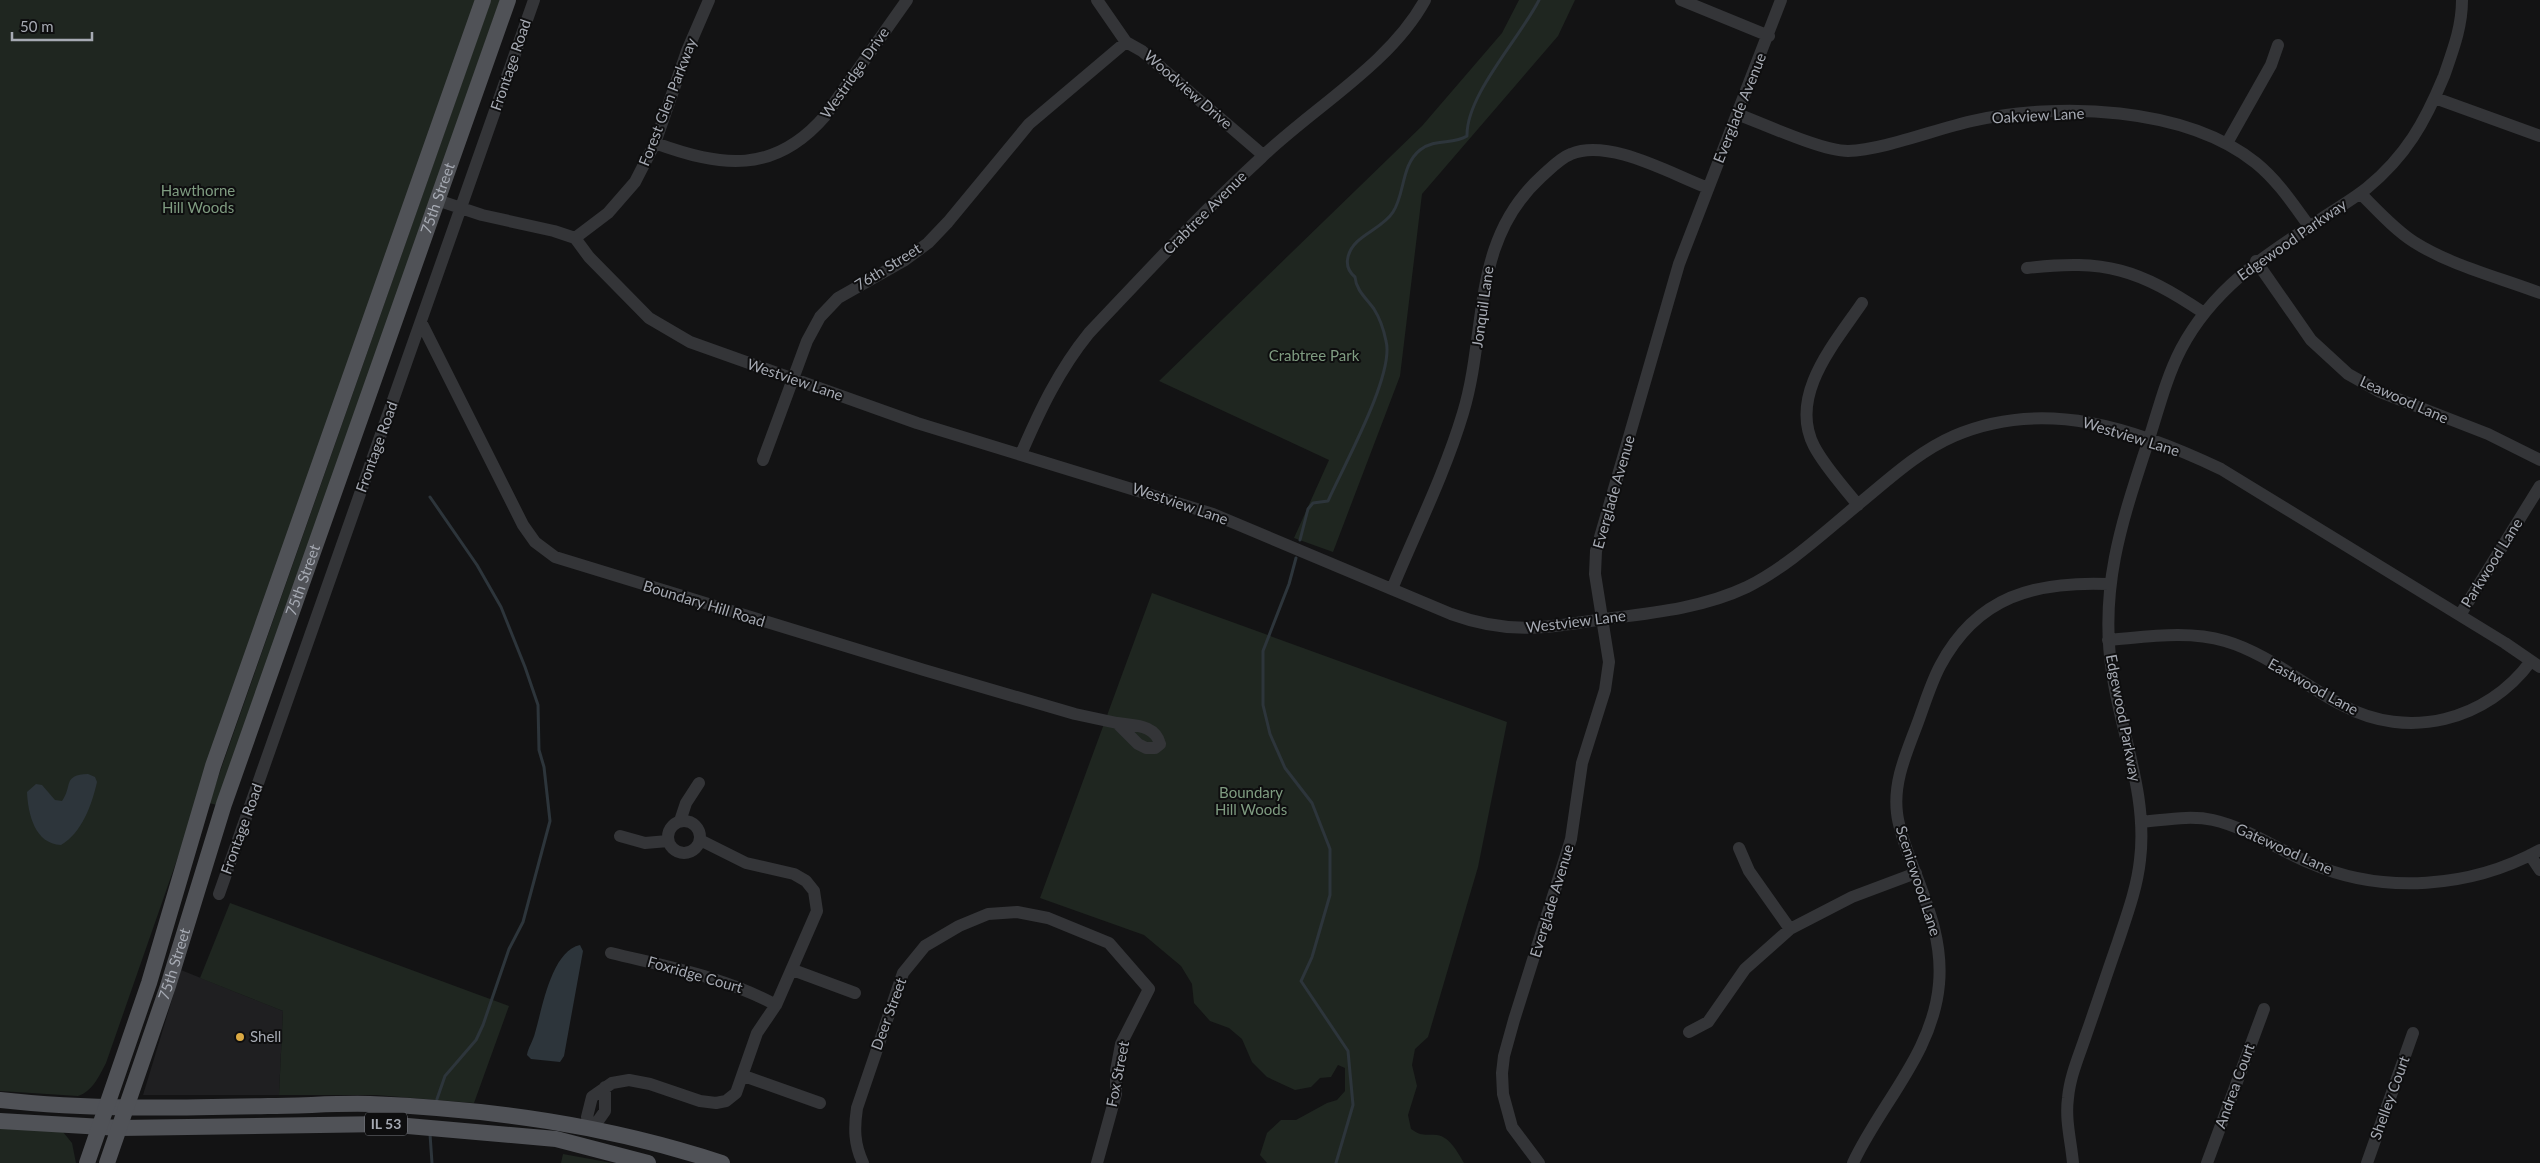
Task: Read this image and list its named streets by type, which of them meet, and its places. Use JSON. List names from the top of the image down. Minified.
{"streets":{"main road":["75th Street","IL 53"],"street":["Frontage Road","Westridge Drive","Woodview Drive","Forest Glen Parkway","Everglade Avenue","Oakview Lane","Crabtree Avenue","Edgewood Parkway","76th Street","Jonquil Lane","Westview Lane","Leawood Lane","Parkwood Lane","Boundary Hill Road","Eastwood Lane","Gatewood Lane","Scenicwood Lane","Foxridge Court","Deer Street","Fox Street","Andrea Court","Shelley Court"]},"crossings":[["Frontage Road","Boundary Hill Road"],["Westridge Drive","Forest Glen Parkway"],["Woodview Drive","Crabtree Avenue"],["Woodview Drive","76th Street"],["Forest Glen Parkway","Westview Lane"],["Everglade Avenue","Oakview Lane"],["Everglade Avenue","Jonquil Lane"],["Everglade Avenue","Westview Lane"],["Oakview Lane","Edgewood Parkway"],["75th Street","IL 53"],["Crabtree Avenue","Westview Lane"],["Edgewood Parkway","Westview Lane"],["Edgewood Parkway","Leawood Lane"],["Edgewood Parkway","Eastwood Lane"],["Edgewood Parkway","Gatewood Lane"],["Edgewood Parkway","Scenicwood Lane"],["76th Street","Westview Lane"],["Jonquil Lane","Westview Lane"],["Westview Lane","Parkwood Lane"],["Westview Lane","Eastwood Lane"],["Deer Street","Fox Street"]],"parks":["Hawthorne Hill Woods","Crabtree Park","Boundary Hill Woods"],"places":["Shell"],"scale_bar":"50 m"}
